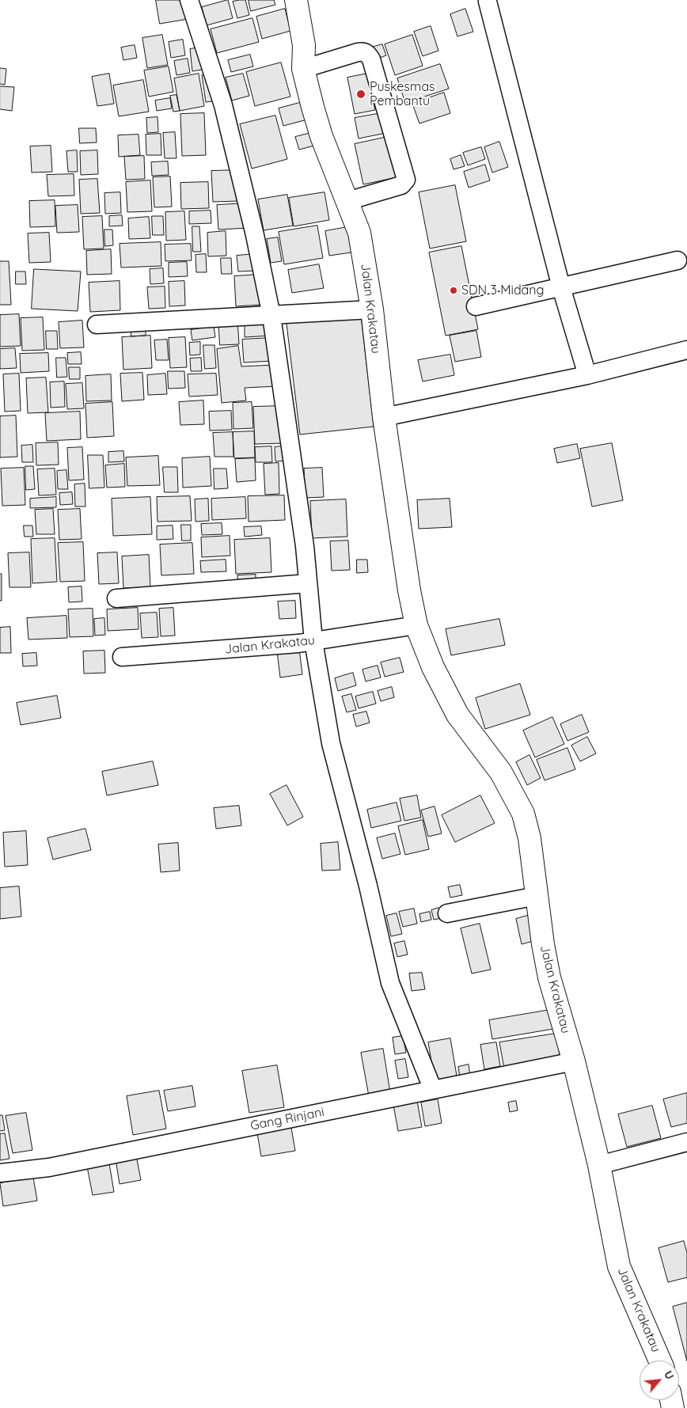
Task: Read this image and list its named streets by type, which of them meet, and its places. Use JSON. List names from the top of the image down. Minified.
{"streets":{"street":["Jalan Krakatau","Gang Rinjani"]},"crossings":[["Jalan Krakatau","Gang Rinjani"]],"places":["Puskesmas Pembantu","SDN 3 Midang"],"north":"top right"}
